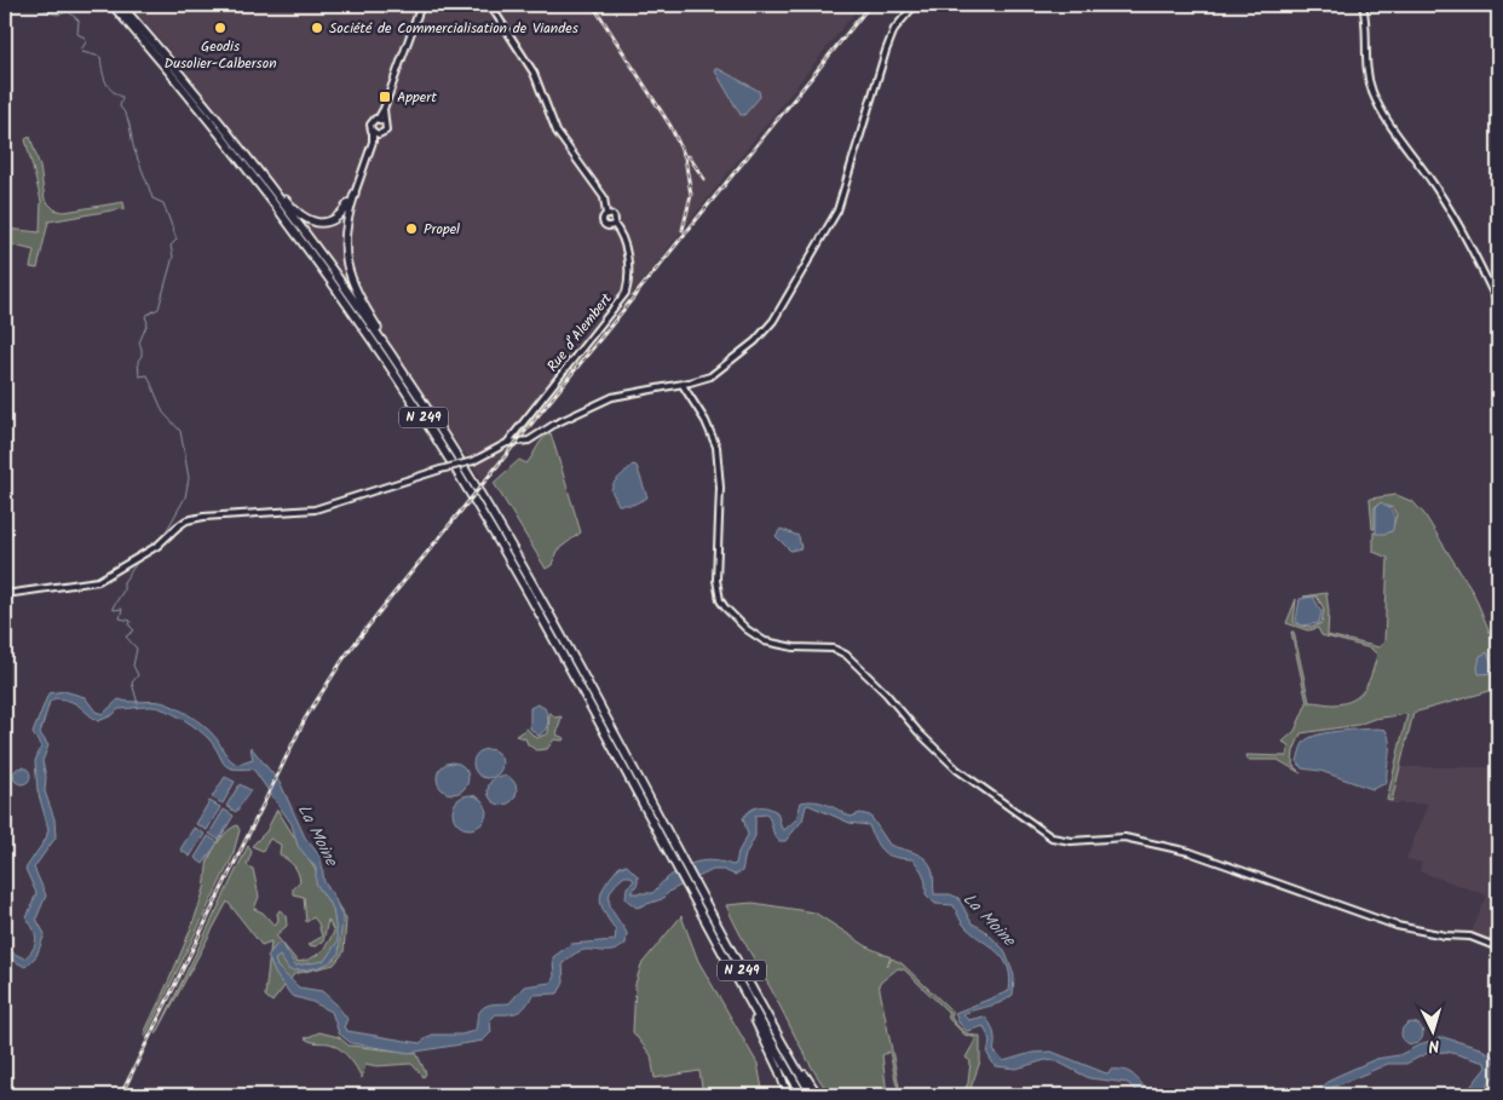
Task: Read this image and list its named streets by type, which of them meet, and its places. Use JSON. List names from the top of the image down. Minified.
{"streets":{"highway":["N 249"],"street":["Rue d’Alembert"]},"water":["La Moine"],"places":{"other":["Geodis Dusolier-Calberson","Société de Commercialisation de Viandes","Propel"],"transit":["Appert"]},"north":"bottom"}
